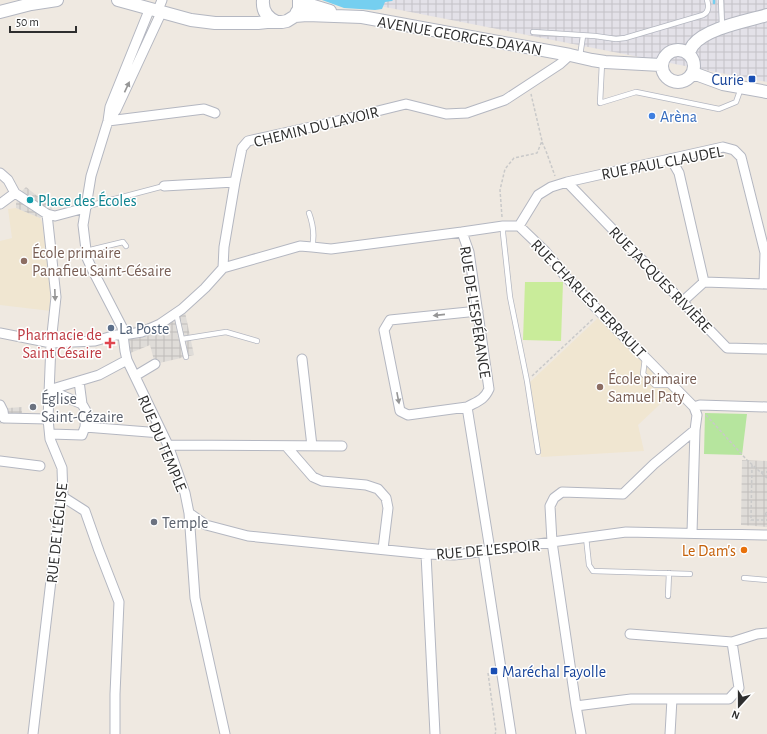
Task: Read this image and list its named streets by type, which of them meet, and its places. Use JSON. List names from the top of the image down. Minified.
{"streets":{"street":["AVENUE GEORGES DAYAN","CHEMIN DU LAVOIR","RUE PAUL CLAUDEL","RUE JACQUES RIVIÈRE","RUE CHARLES PERRAULT","RUE DE L'ESPÉRANCE","RUE DU TEMPLE","RUE DE L'ÉGLISE","RUE DE L'ESPOIR"]},"crossings":[["AVENUE GEORGES DAYAN","CHEMIN DU LAVOIR"],["CHEMIN DU LAVOIR","RUE DE L'ESPÉRANCE"],["RUE PAUL CLAUDEL","RUE JACQUES RIVIÈRE"],["RUE PAUL CLAUDEL","RUE CHARLES PERRAULT"],["RUE CHARLES PERRAULT","RUE DE L'ESPÉRANCE"],["RUE DU TEMPLE","RUE DE L'ESPOIR"]],"places":{"transit":["Curie","Maréchal Fayolle"],"other":["Arèna","Place des Écoles","École primaire Panafieu Saint-Césaire","La Poste","École primaire Samuel Paty","Église Saint-Cézaire","Temple","Le Dam's"],"health":["Pharmacie de Saint Césaire"]},"scale_bar":"50 m","north":"bottom"}
